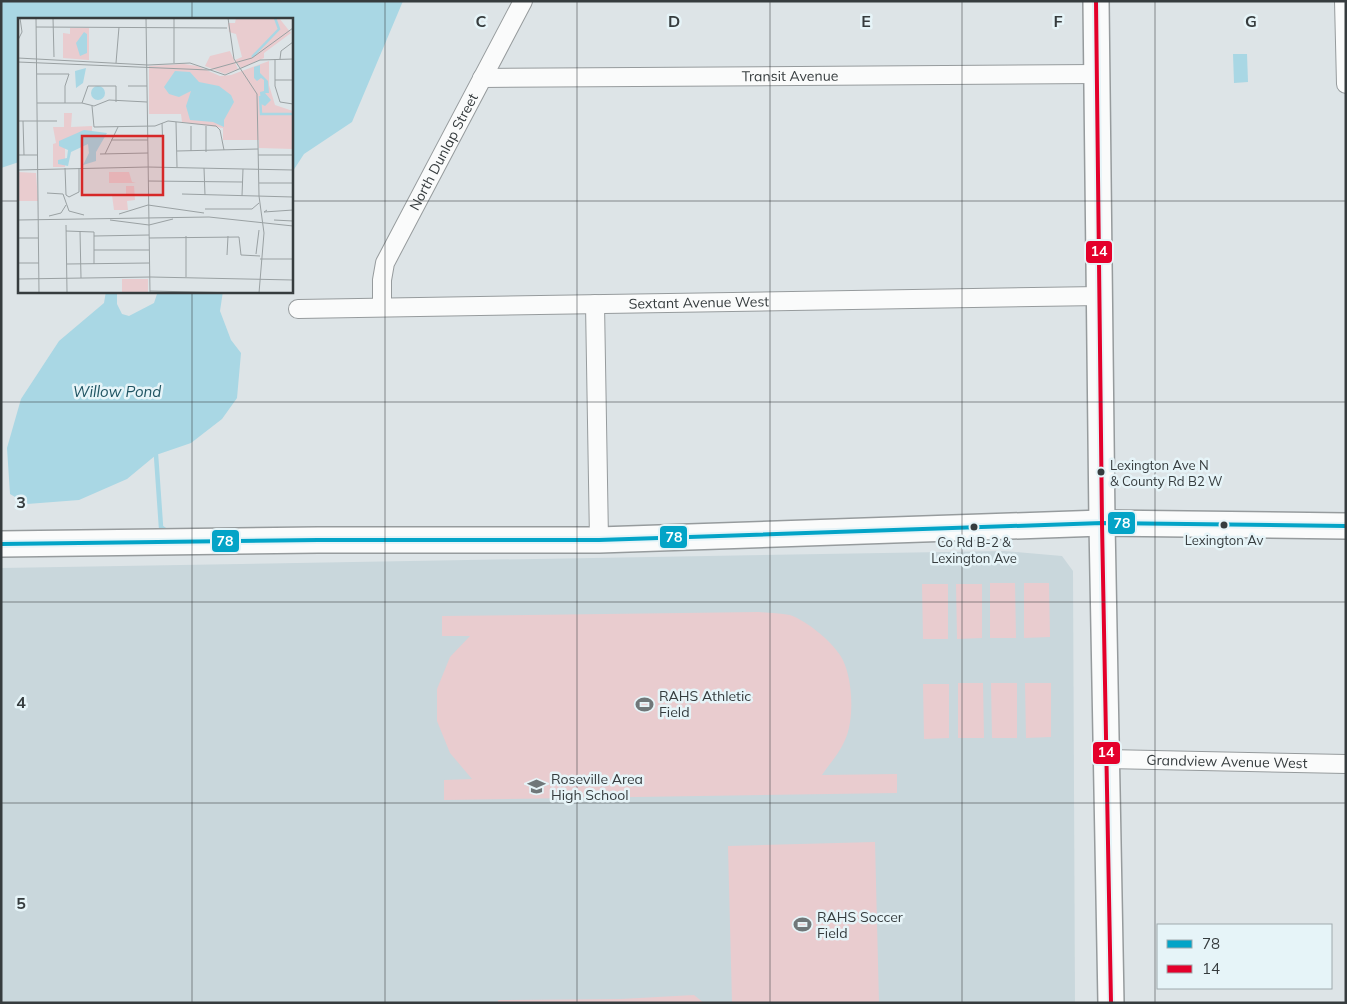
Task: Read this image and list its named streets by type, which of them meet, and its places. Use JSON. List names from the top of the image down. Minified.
{"streets":{"street":["Transit Avenue","North Dunlap Street","Sextant Avenue West","Grandview Avenue West"]},"crossings":[["Transit Avenue","North Dunlap Street"],["North Dunlap Street","Sextant Avenue West"]],"water":["Willow Pond"],"places":{"other":["Lexington Ave N & County Rd B2 W","Lexington Av","Co Rd B-2 & Lexington Ave"],"sports":["RAHS Athletic Field","RAHS Soccer Field"],"school or university":["Roseville Area High School"]},"lines":["transit line 14","transit line 78"],"legend":["78","14"],"grid":{"columns":["C","D","E","F","G"],"rows":["3","4","5"]}}
